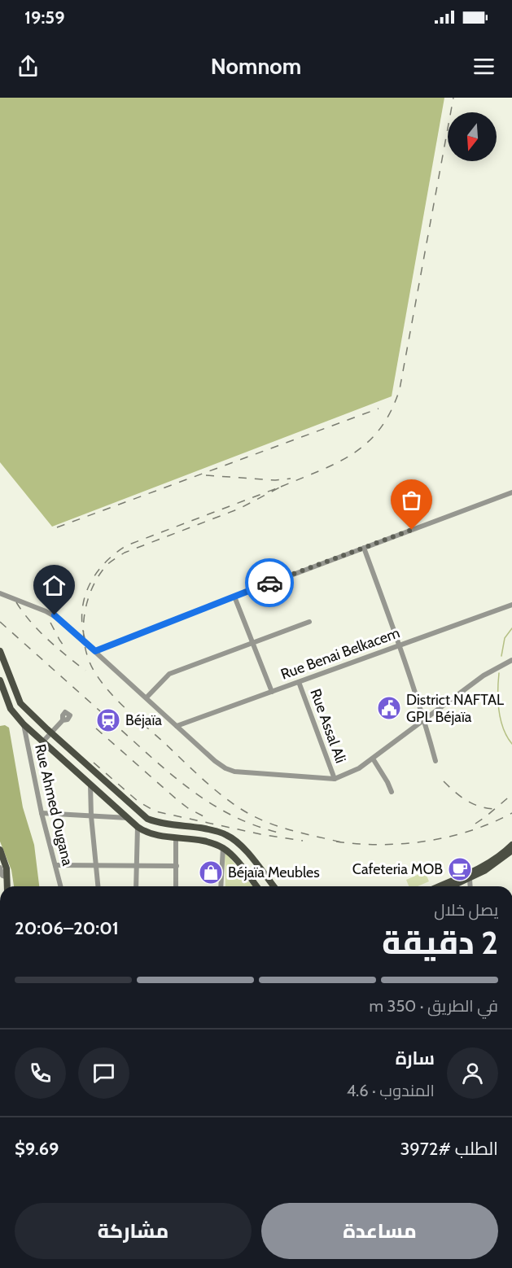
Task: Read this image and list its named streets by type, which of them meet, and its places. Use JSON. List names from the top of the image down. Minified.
{"streets":{"street":["Rue Benai Belkacem","Rue Assal Ali","Rue Ahmed Ougana"]},"crossings":[["Rue Benai Belkacem","Rue Assal Ali"]],"places":{"public building":["District NAFTAL GPL Béjaïa"],"station":["Béjaïa"],"cafe":["Cafeteria MOB"],"shop":["Béjaïa Meubles"]},"north":"bottom","page":{"status":"19:59","header":"Nomnom","heading":["2 دقيقة","يصل خلال","20:01–20:06"],"panel":["سارة","المندوب · 4.6","الطلب #3972","$9.69"],"bar":"في الطريق · 350 m","buttons":["مساعدة","مشاركة"]}}
